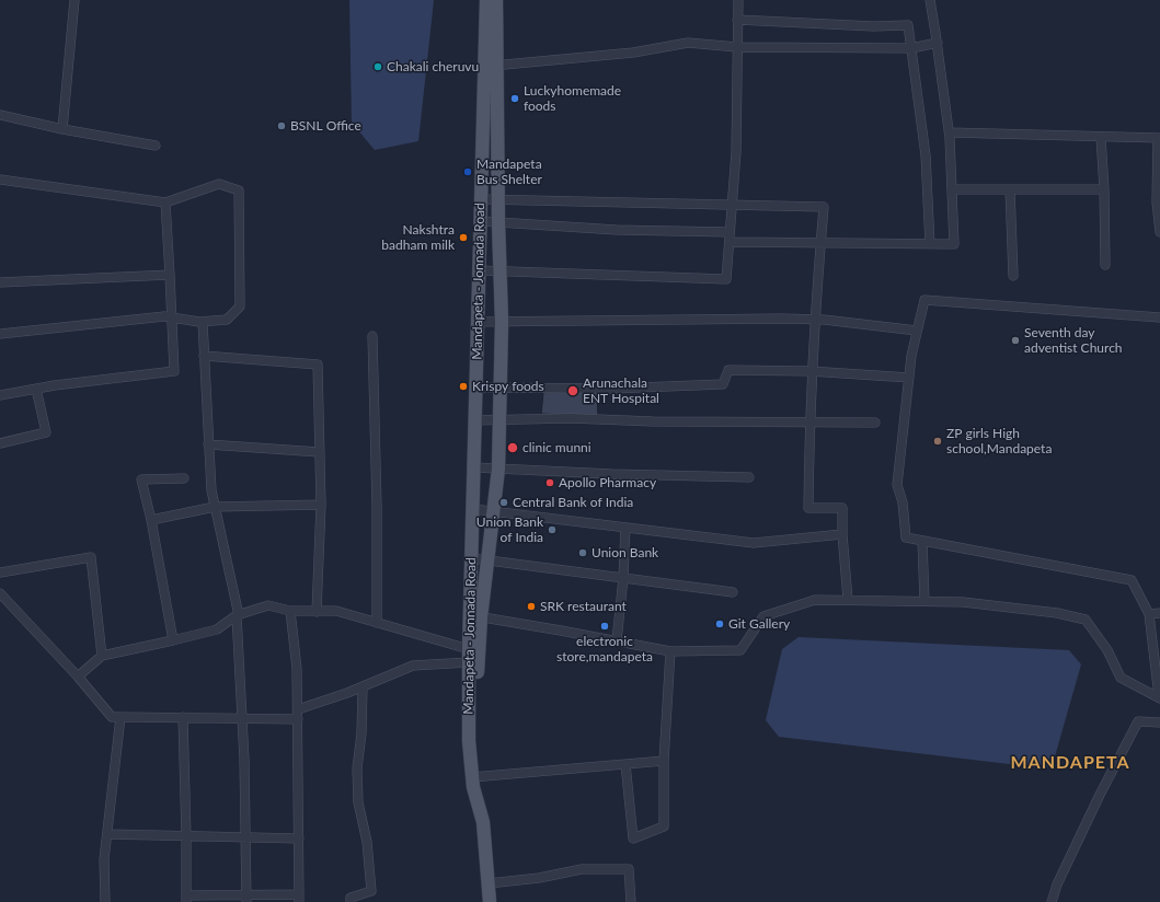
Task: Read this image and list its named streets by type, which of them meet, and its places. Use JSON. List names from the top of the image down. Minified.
{"streets":{"main road":["Mandapeta - Jonnada Road"]},"districts":["MANDAPETA"],"places":["Chakali cheruvu","Luckyhomemade foods","BSNL Office","Mandapeta Bus Shelter","Nakshtra badham milk","Seventh day adventist Church","Krispy foods","Arunachala ENT Hospital","ZP girls High school,Mandapeta","clinic munni","Apollo Pharmacy","Central Bank of India","Union Bank of India","Union Bank","SRK restaurant","Git Gallery","electronic store,mandapeta"]}
